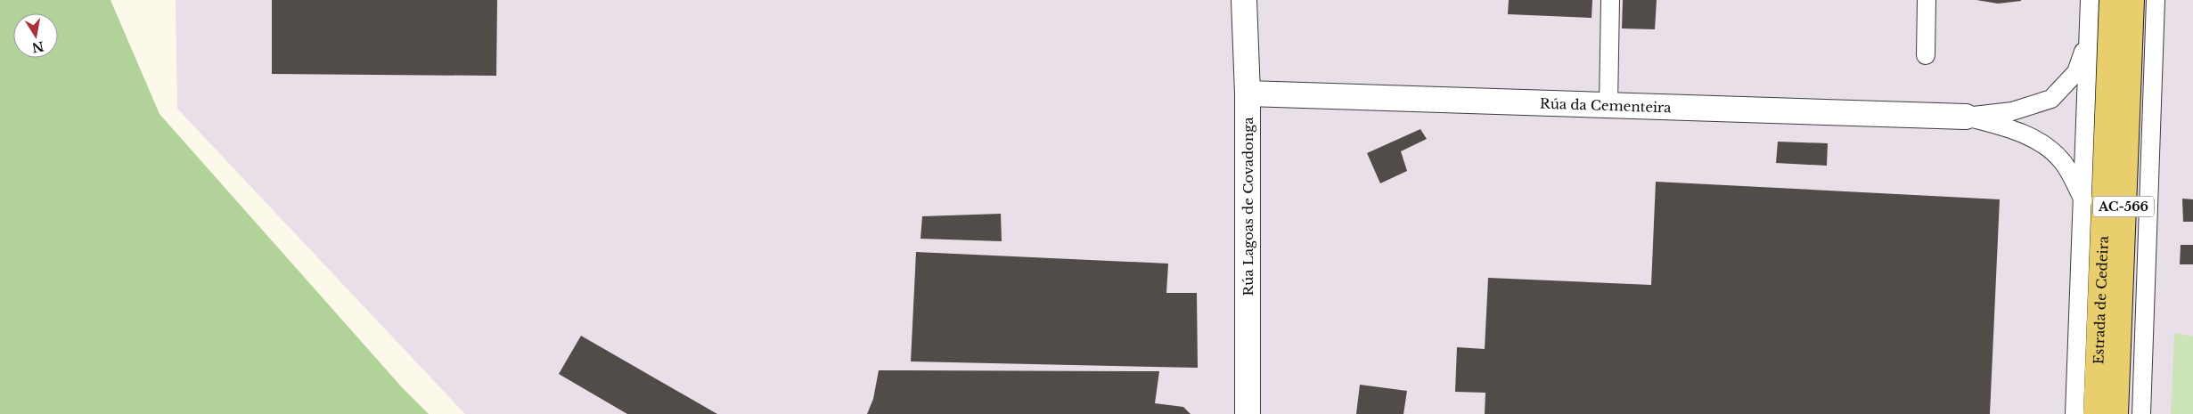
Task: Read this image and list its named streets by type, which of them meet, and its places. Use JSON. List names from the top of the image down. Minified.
{"streets":{"main road":["AC-566","Estrada de Cedeira"],"street":["Rúa da Cementeira","Rúa Lagoas de Covadonga"]},"crossings":[["Rúa da Cementeira","Rúa Lagoas de Covadonga"]],"north":"bottom"}
